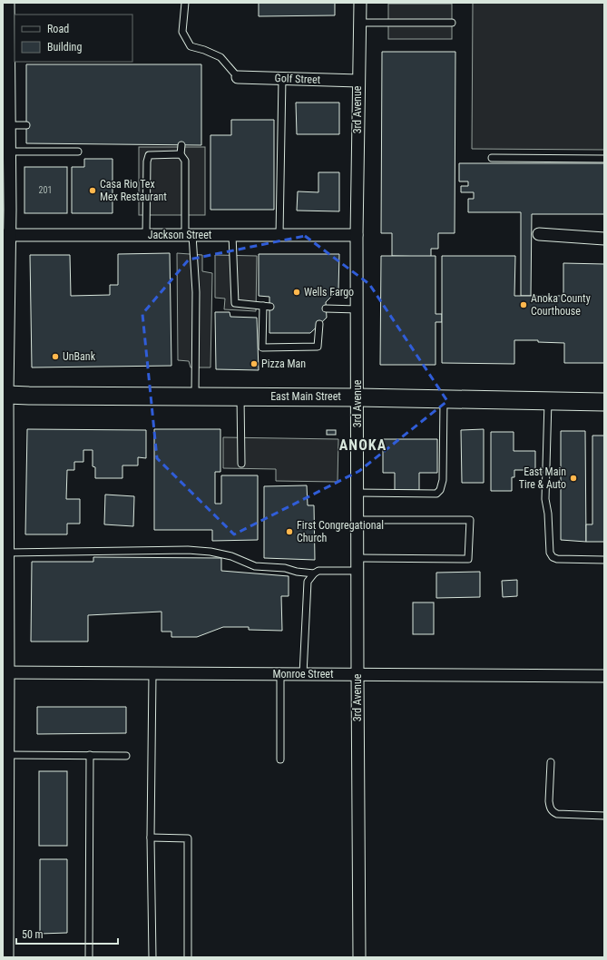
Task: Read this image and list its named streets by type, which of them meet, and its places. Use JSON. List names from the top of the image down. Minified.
{"streets":{"main road":["East Main Street"],"street":["Golf Street","3rd Avenue","Jackson Street","Monroe Street"]},"crossings":[["Golf Street","3rd Avenue"],["3rd Avenue","Jackson Street"],["3rd Avenue","East Main Street"],["3rd Avenue","Monroe Street"]],"districts":["ANOKA"],"places":["Casa Rio Tex Mex Restaurant","Wells Fargo","Anoka County Courthouse","UnBank","Pizza Man","East Main Tire & Auto","First Congregational Church"],"house_numbers":["201"],"legend":["Road","Building"],"scale_bar":"50 m"}
